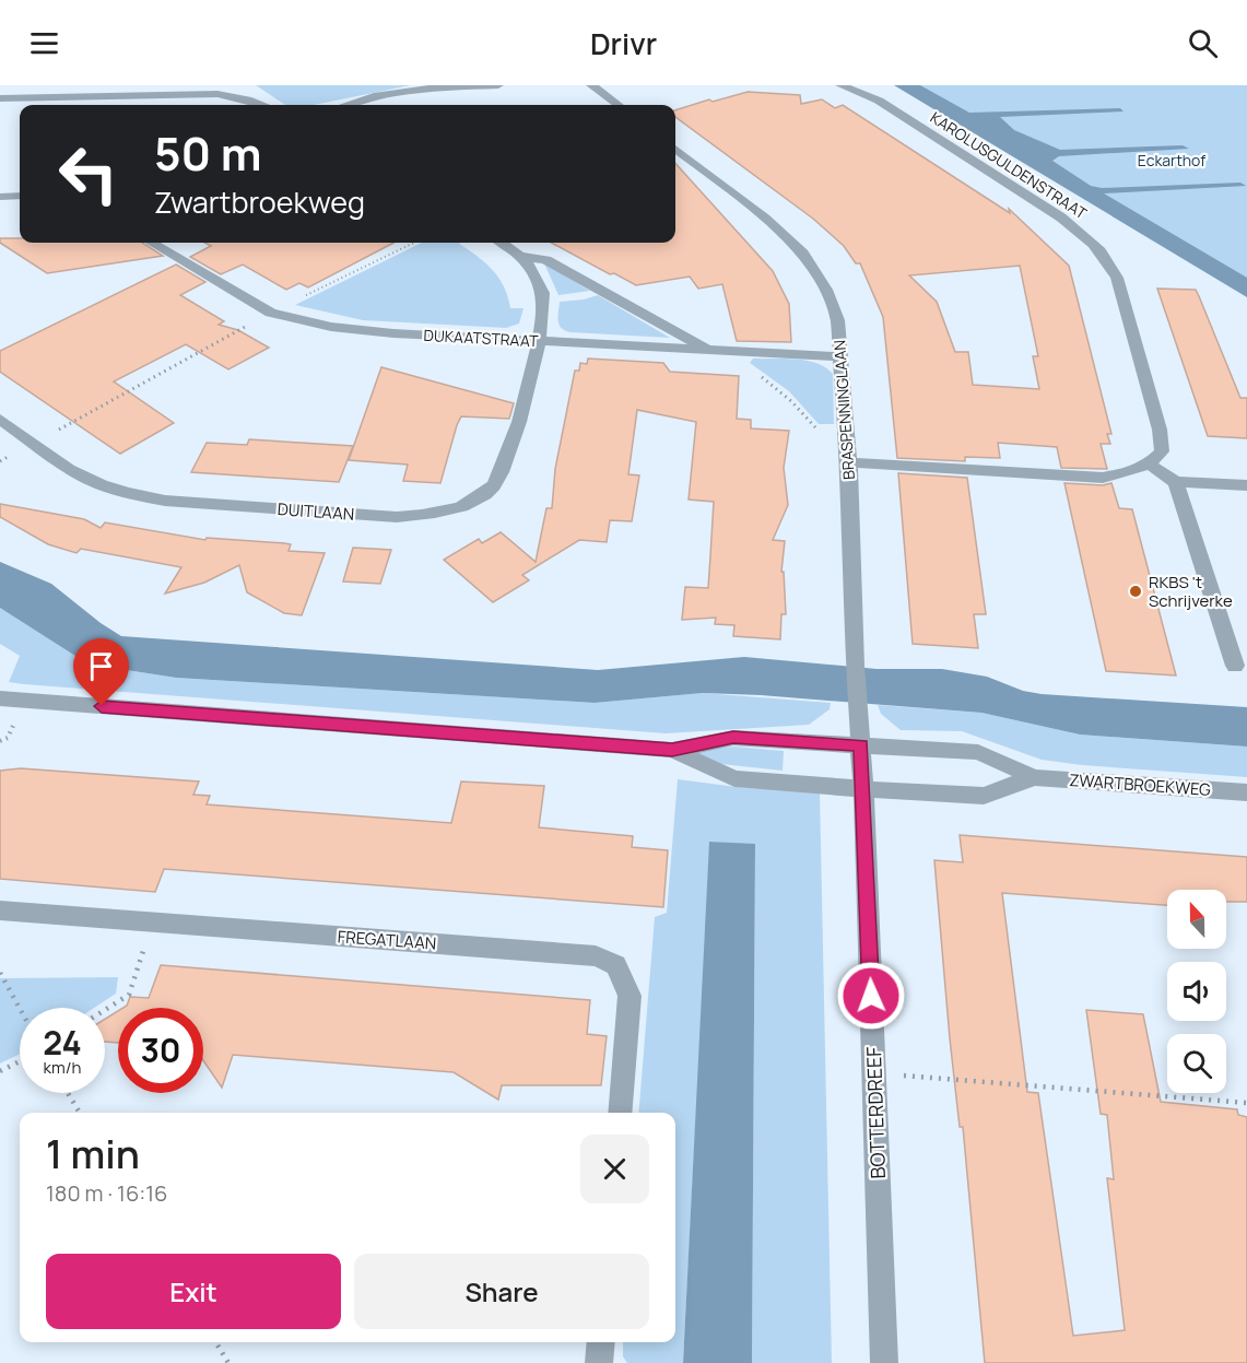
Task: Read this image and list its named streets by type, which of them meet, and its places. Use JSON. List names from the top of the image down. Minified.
{"streets":{"street":["KAROLUSGULDENSTRAAT","DUKAATSTRAAT","BRASPENNINGLAAN","DUITLAAN","ZWARTBROEKWEG","FREGATLAAN","BOTTERDREEF"]},"crossings":[["DUKAATSTRAAT","BRASPENNINGLAAN"],["DUKAATSTRAAT","DUITLAAN"],["BRASPENNINGLAAN","ZWARTBROEKWEG"],["BRASPENNINGLAAN","BOTTERDREEF"],["ZWARTBROEKWEG","BOTTERDREEF"]],"parks":["Eckarthof"],"places":["RKBS 't Schrijverke"],"north":"top","page":{"header":"Drivr","turn":["50 m","Zwartbroekweg"],"speed":"24 km/h","limit":"30","heading":["1 min","180 m · 16:16"],"buttons":["Exit","Share"]}}
